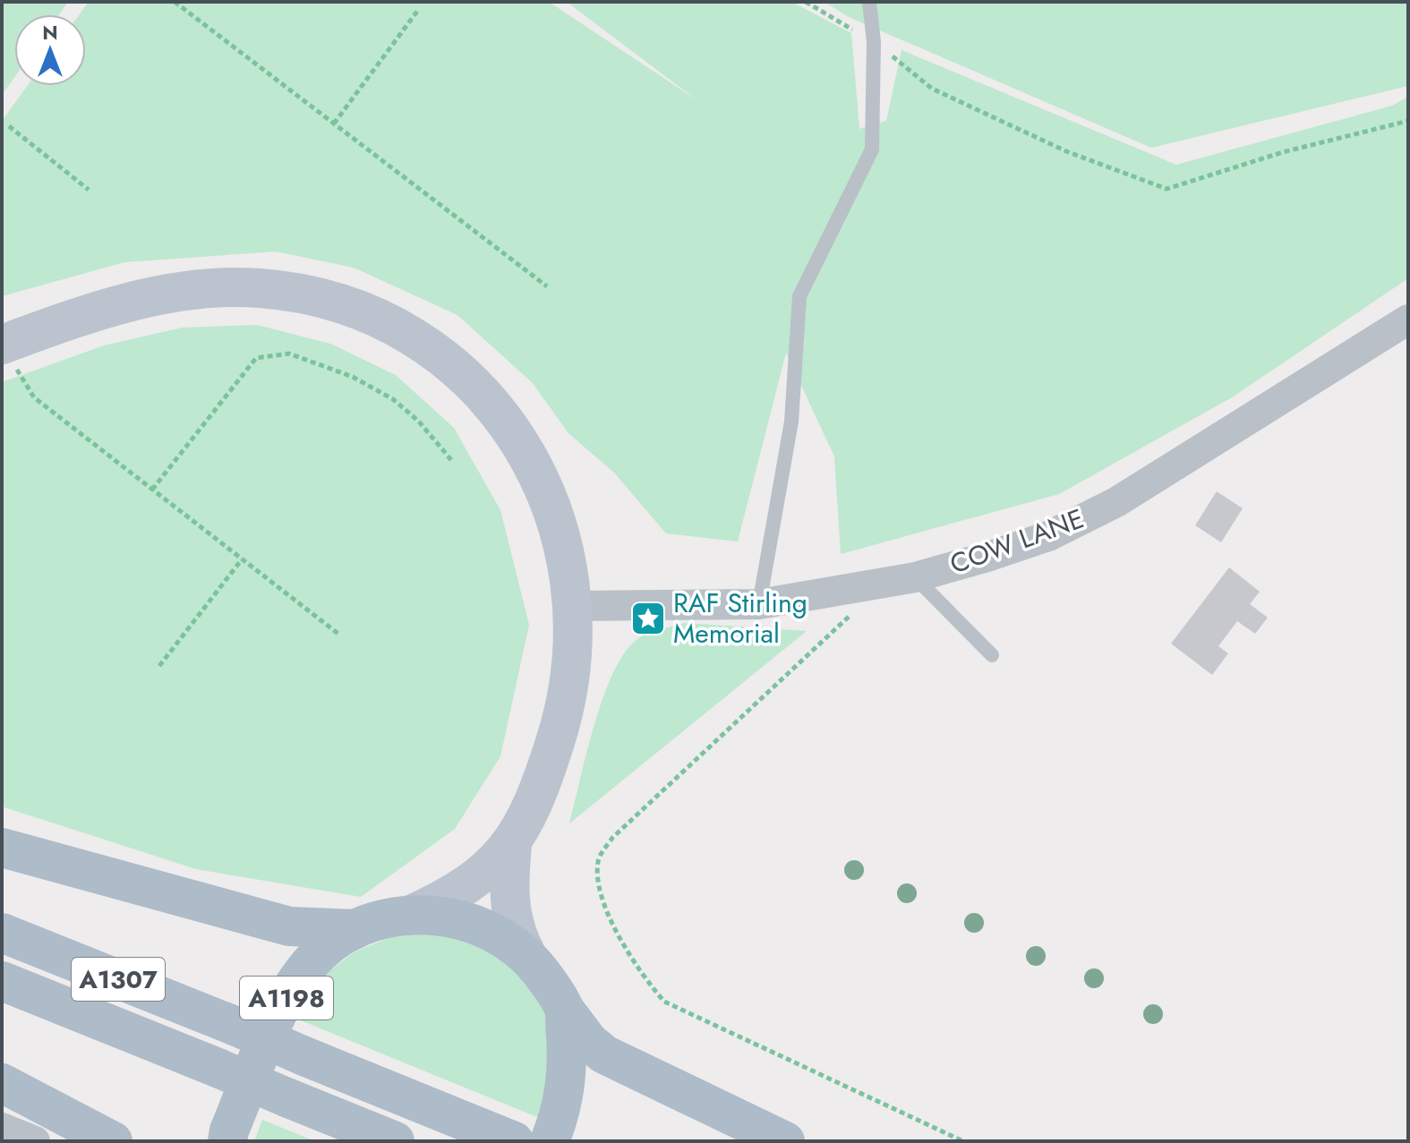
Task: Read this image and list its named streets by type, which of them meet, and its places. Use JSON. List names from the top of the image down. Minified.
{"streets":{"main road":["A1307","A1198"],"street":["COW LANE"]},"places":{"place":["RAF Stirling Memorial"]},"north":"top"}
